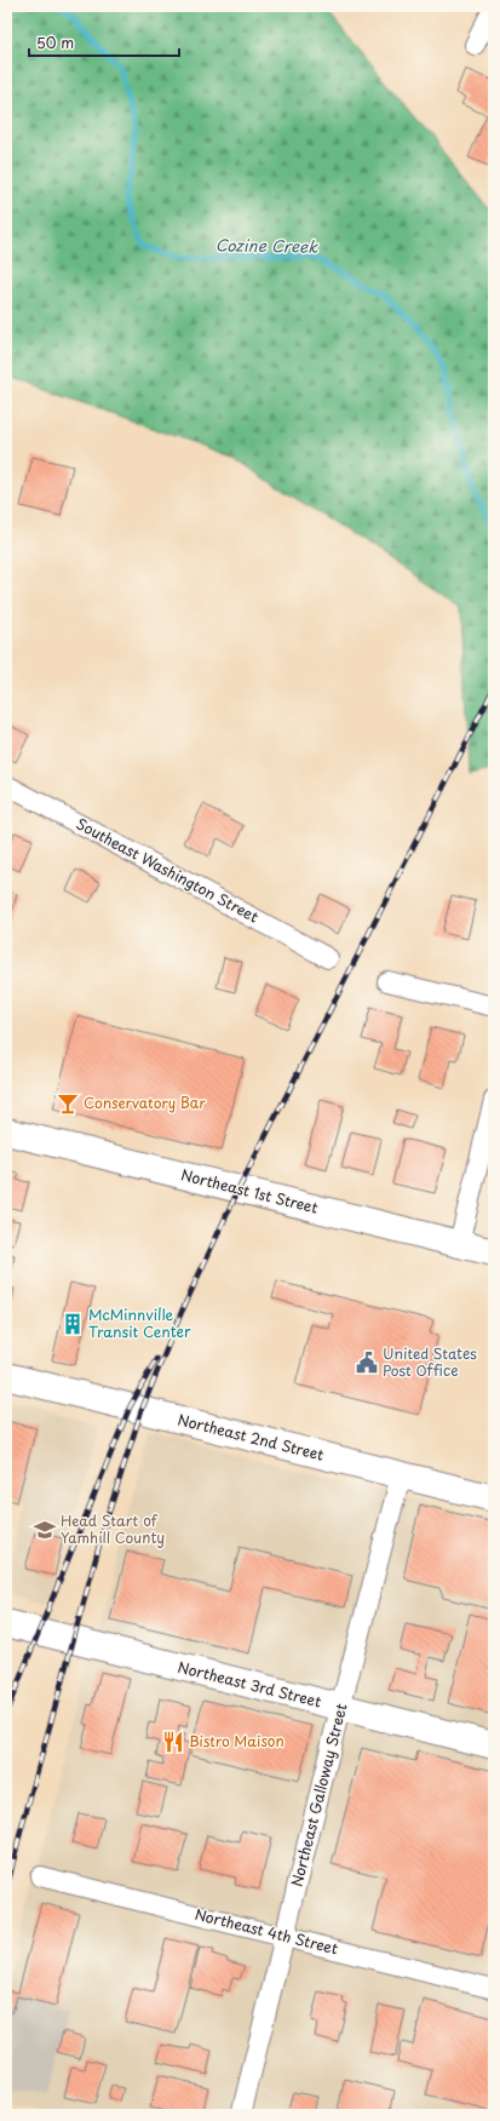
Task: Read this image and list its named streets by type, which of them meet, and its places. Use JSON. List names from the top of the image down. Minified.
{"streets":{"street":["Southeast Washington Street","Northeast 1st Street","Northeast 2nd Street","Northeast 3rd Street","Northeast Galloway Street","Northeast 4th Street"]},"crossings":[["Northeast 2nd Street","Northeast Galloway Street"],["Northeast 3rd Street","Northeast Galloway Street"],["Northeast Galloway Street","Northeast 4th Street"]],"water":["Cozine Creek"],"places":{"bar":["Conservatory Bar"],"building":["McMinnville Transit Center"],"public building":["United States Post Office"],"school or university":["Head Start of Yamhill County"],"restaurant":["Bistro Maison"]},"scale_bar":"50 m"}
